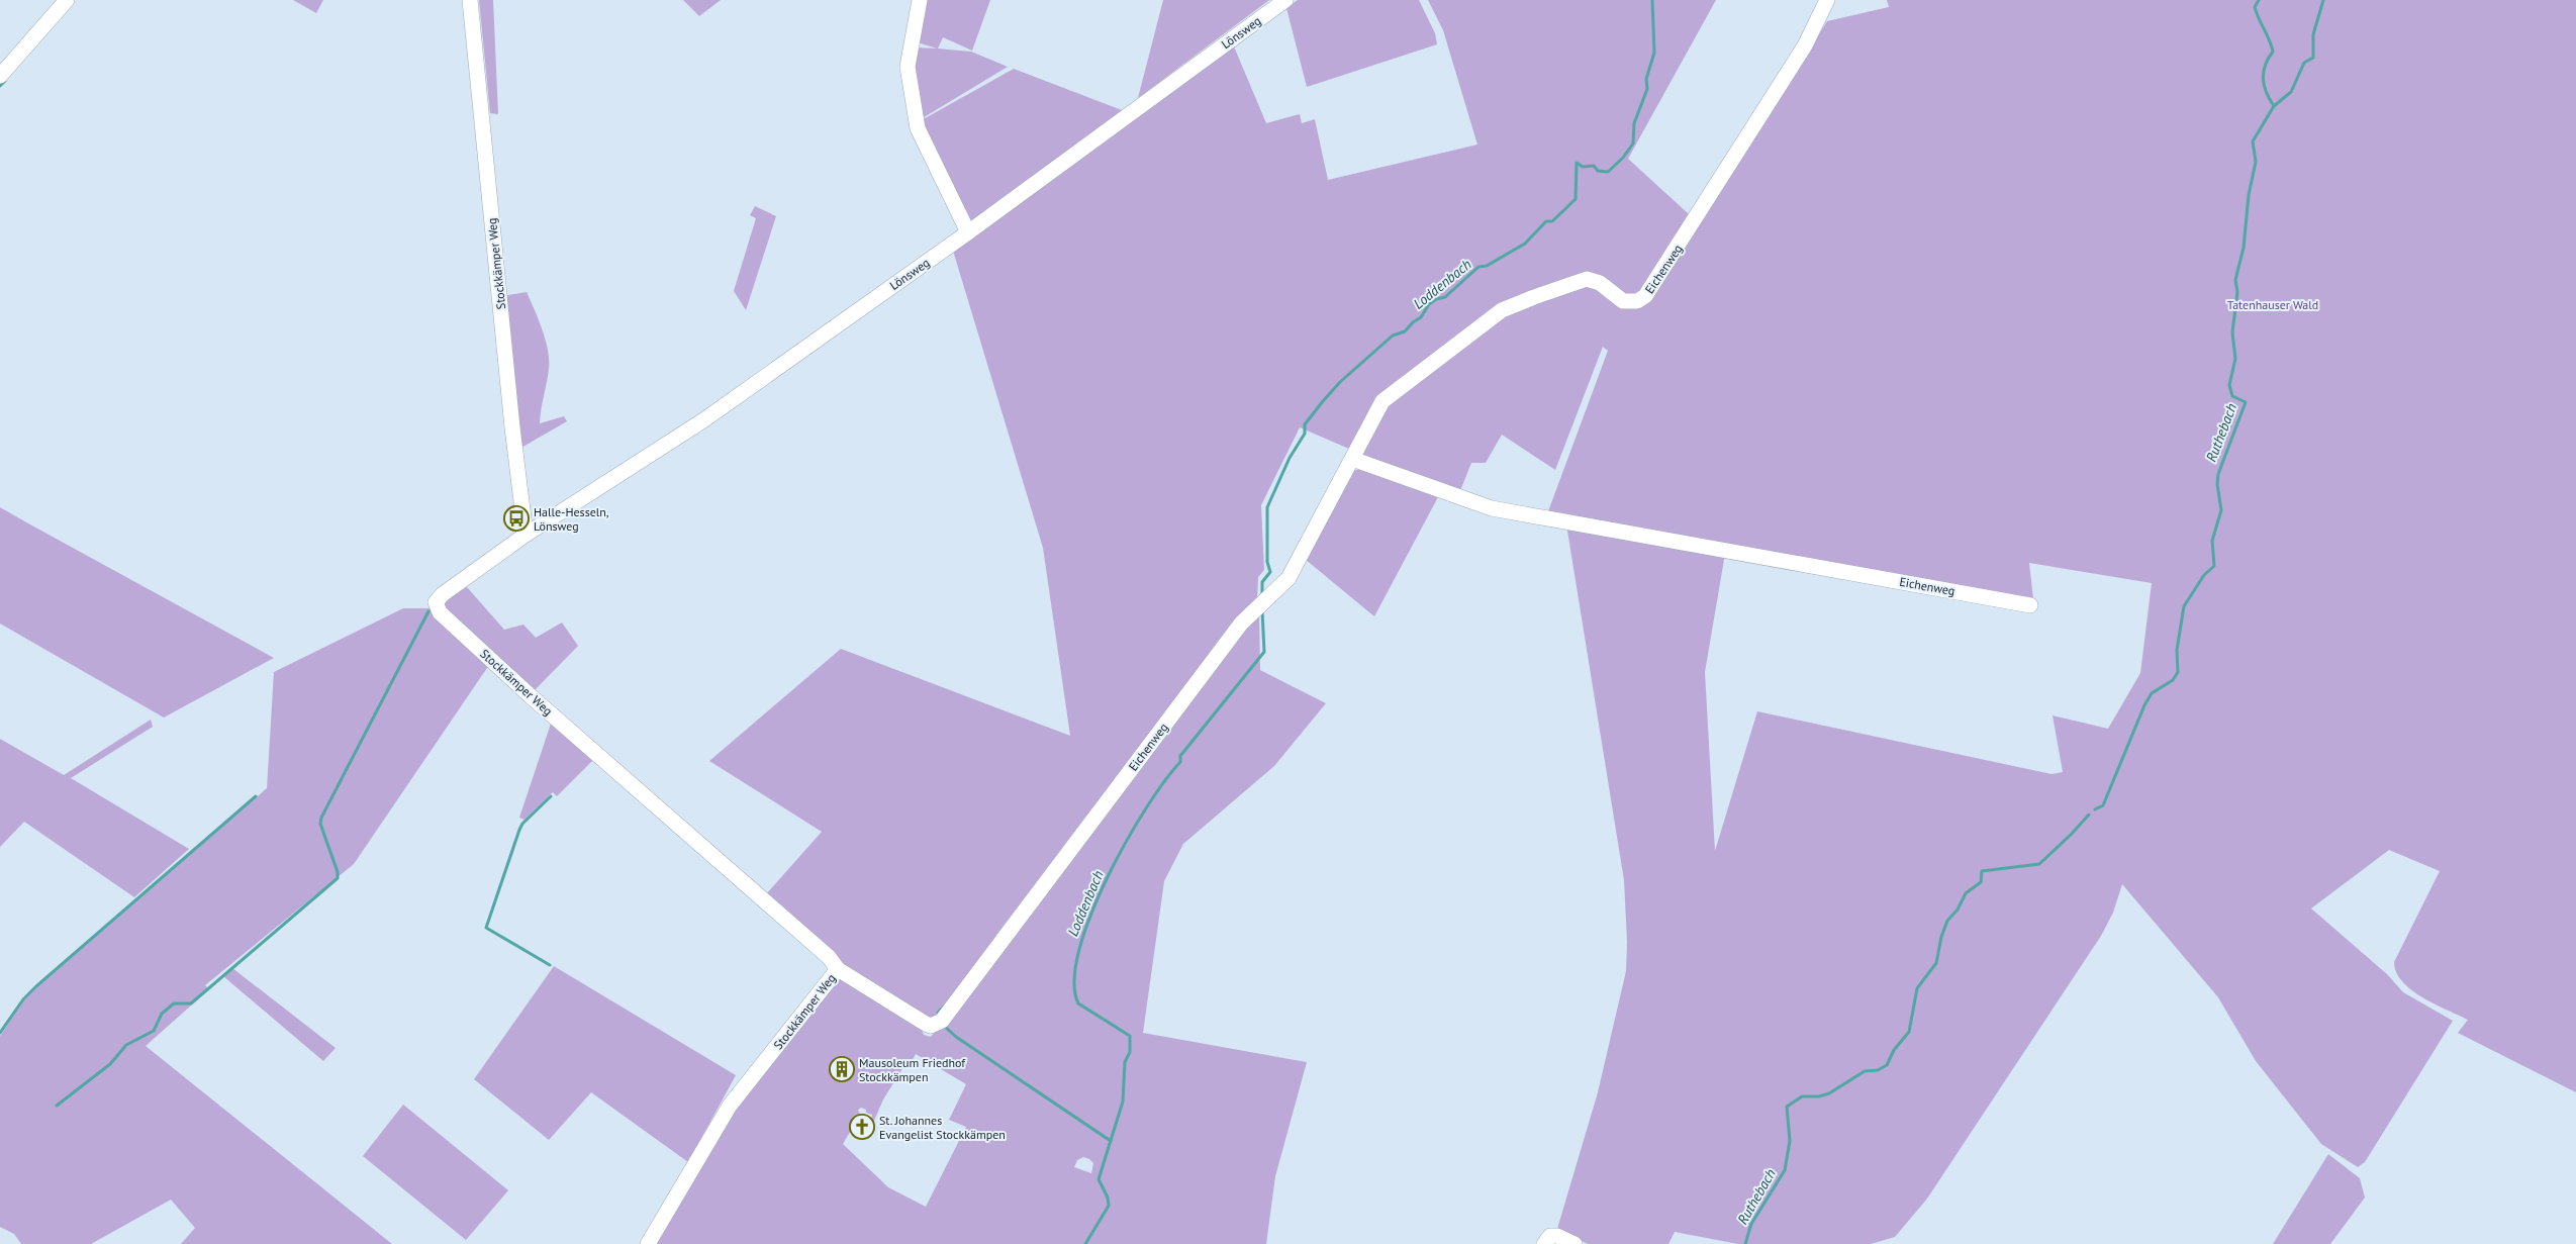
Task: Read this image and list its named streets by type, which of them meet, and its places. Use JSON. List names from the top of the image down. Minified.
{"streets":{"street":["Lönsweg","Stockkämper Weg","Eichenweg"]},"crossings":[["Lönsweg","Stockkämper Weg"],["Stockkämper Weg","Eichenweg"]],"water":["Loddenbach","Ruthebach"],"parks":["Tatenhauser Wald"],"places":{"bus stop":["Halle-Hesseln, Lönsweg"],"building":["Mausoleum Friedhof Stockkämpen"],"church":["St. Johannes Evangelist Stockkämpen"]}}
